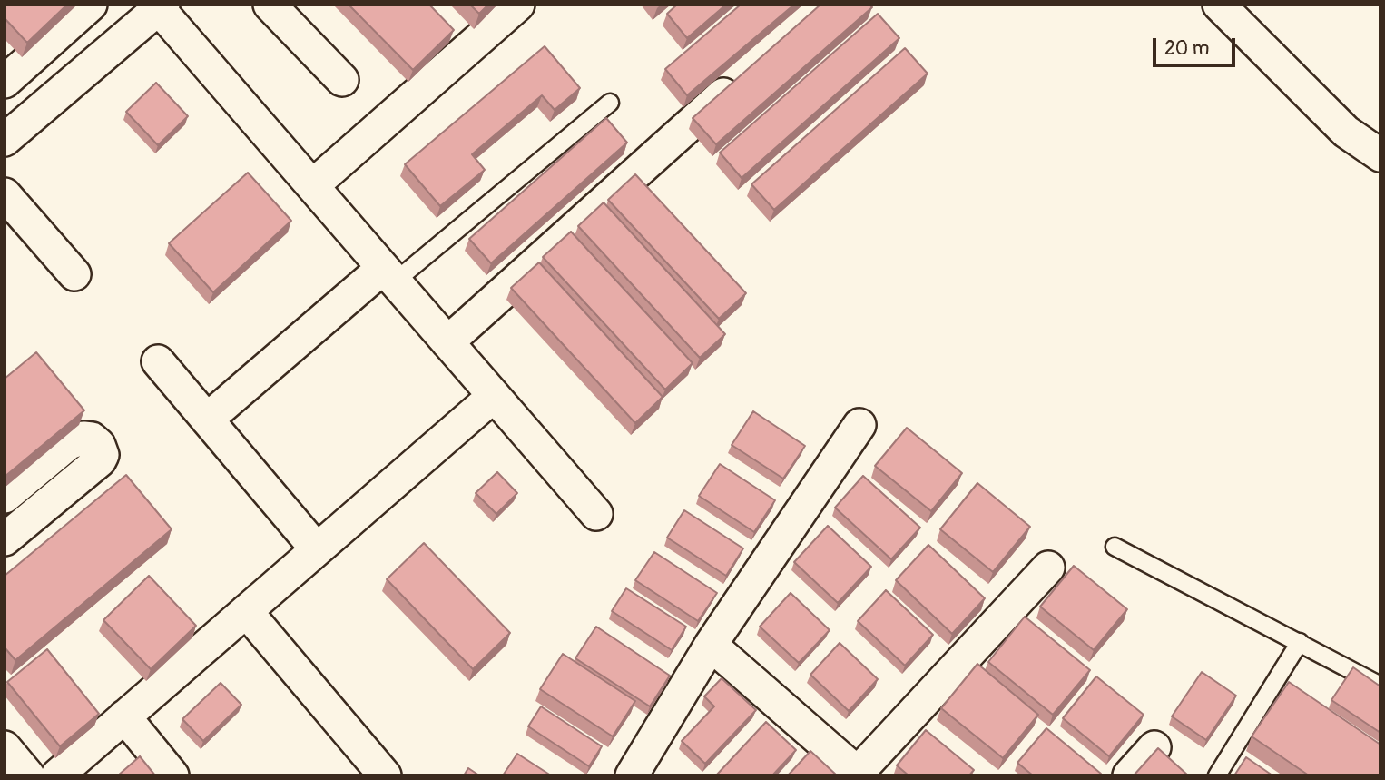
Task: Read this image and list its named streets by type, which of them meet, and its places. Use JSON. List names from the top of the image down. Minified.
{"scale_bar":"20 m"}
